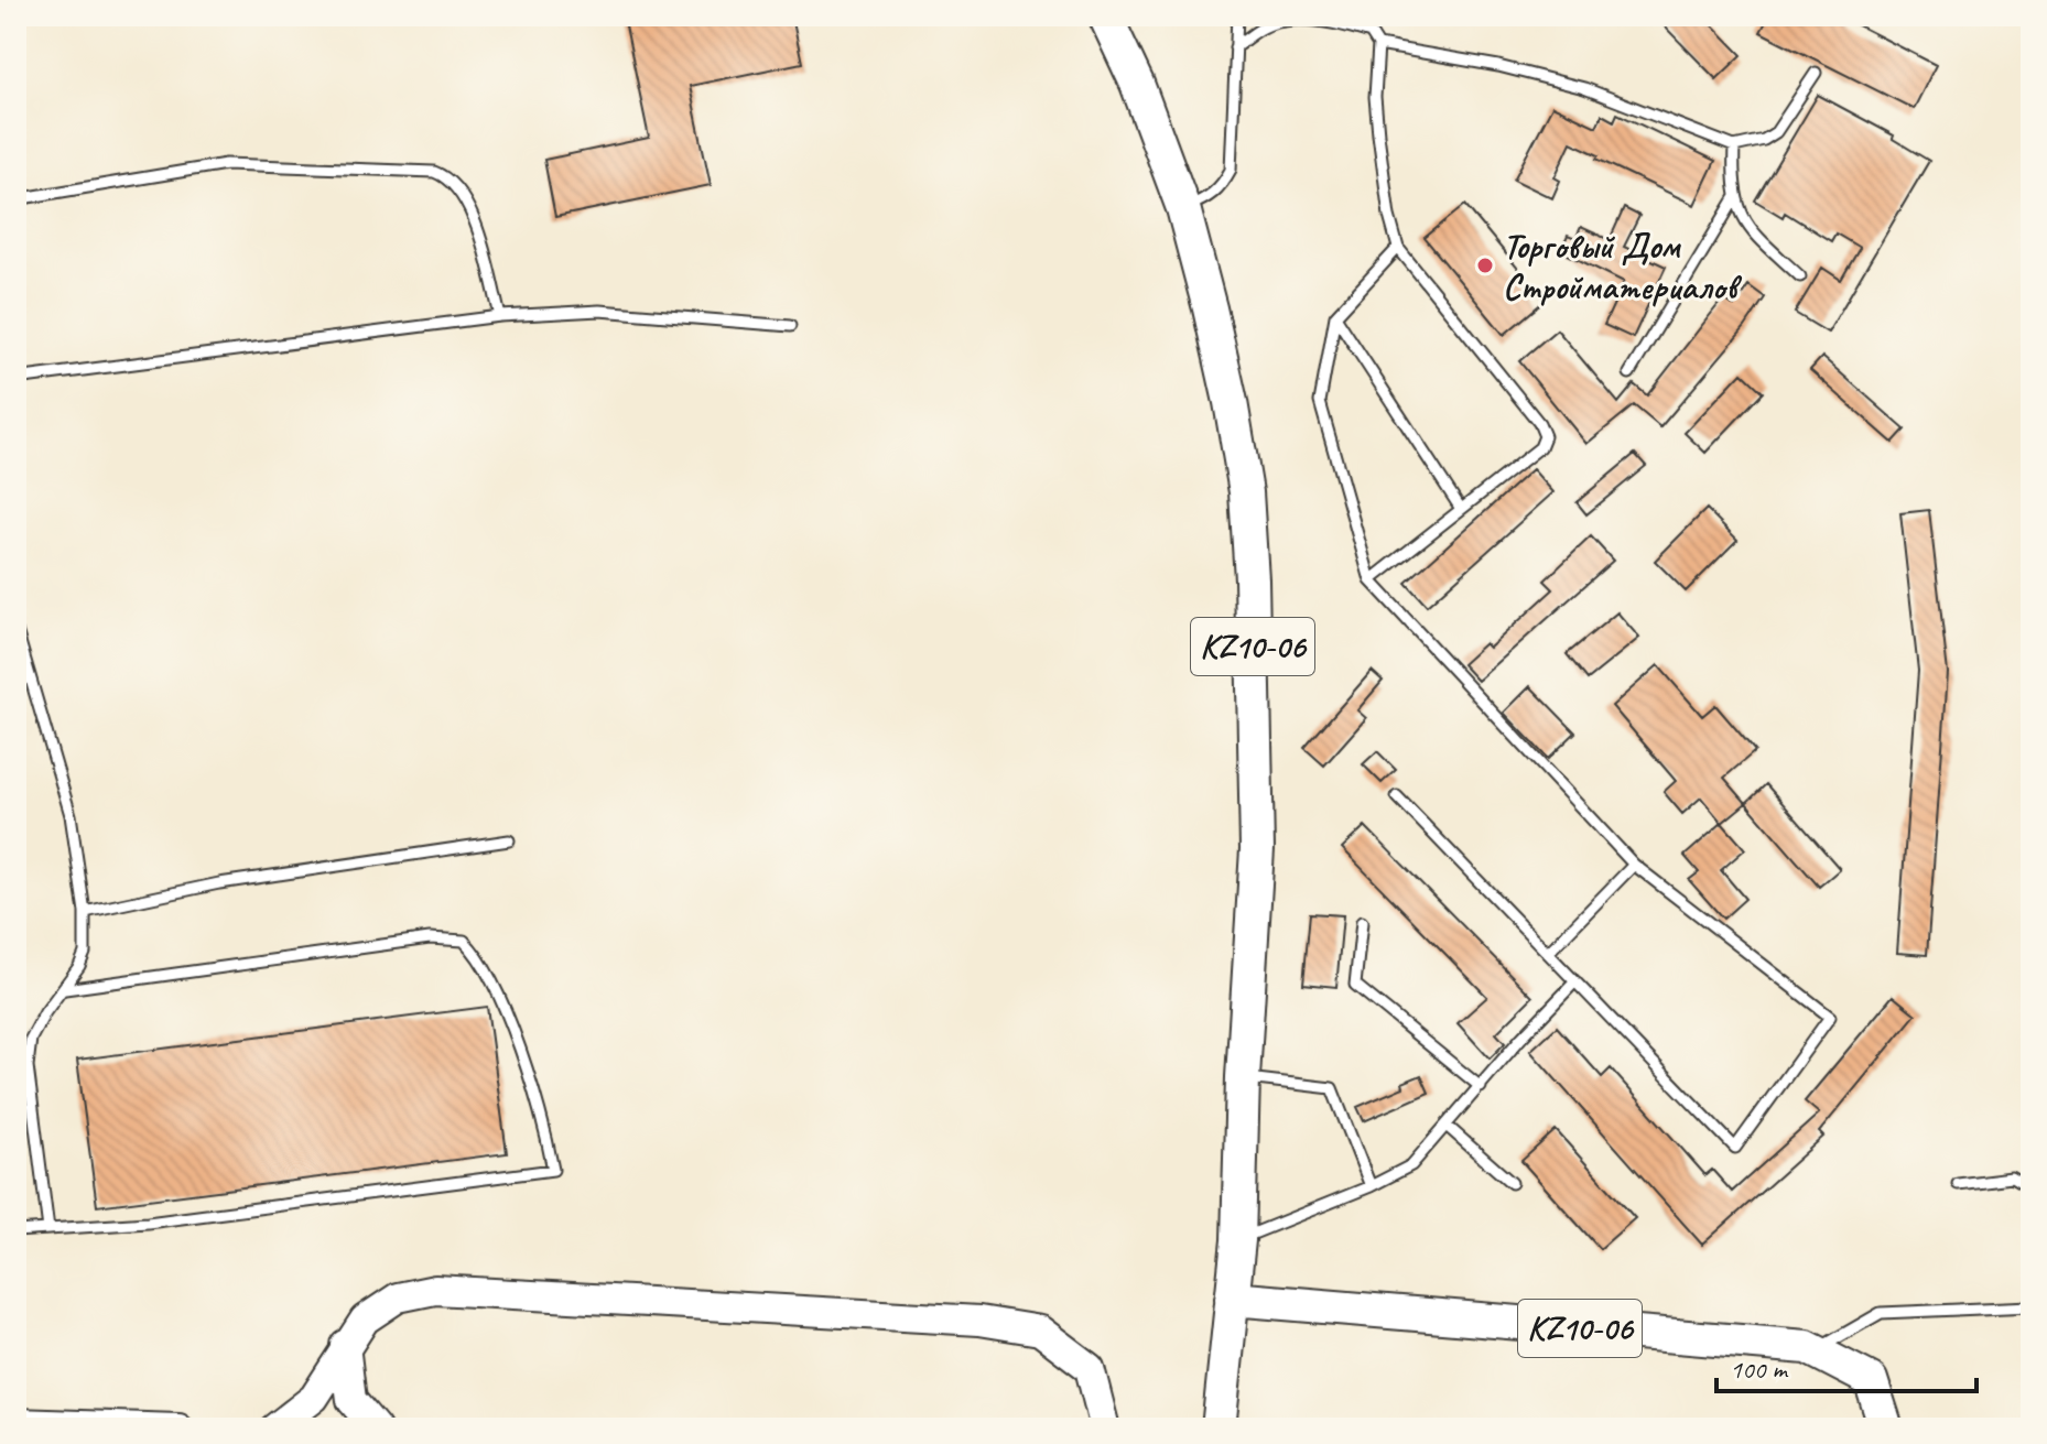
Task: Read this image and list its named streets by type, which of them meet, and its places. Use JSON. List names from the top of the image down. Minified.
{"streets":{"highway":["KZ10-06"]},"places":["Торговый Дом Стройматериалов"],"scale_bar":"100 m"}
